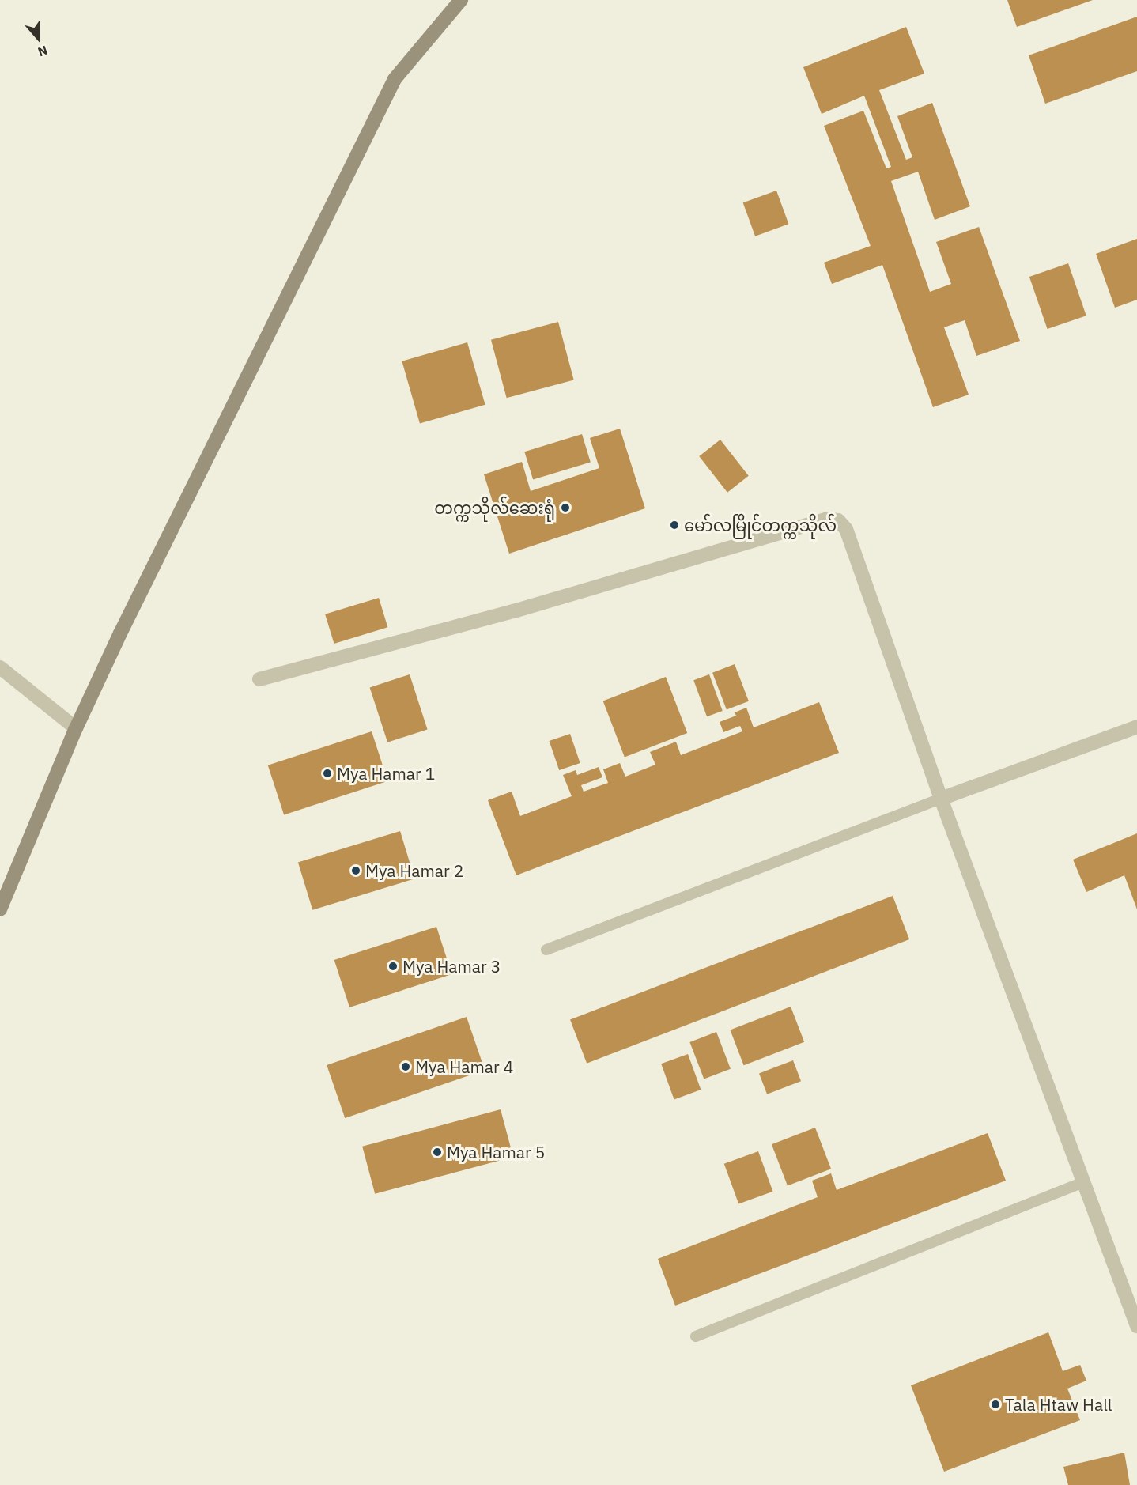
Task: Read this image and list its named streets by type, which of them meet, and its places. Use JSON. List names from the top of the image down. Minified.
{"places":["တက္ကသိုလ်ဆေးရုံ","မော်လမြိုင်တက္ကသိုလ်","Mya Hamar 1","Mya Hamar 2","Mya Hamar 3","Mya Hamar 4","Mya Hamar 5","Tala Htaw Hall"],"north":"bottom"}
